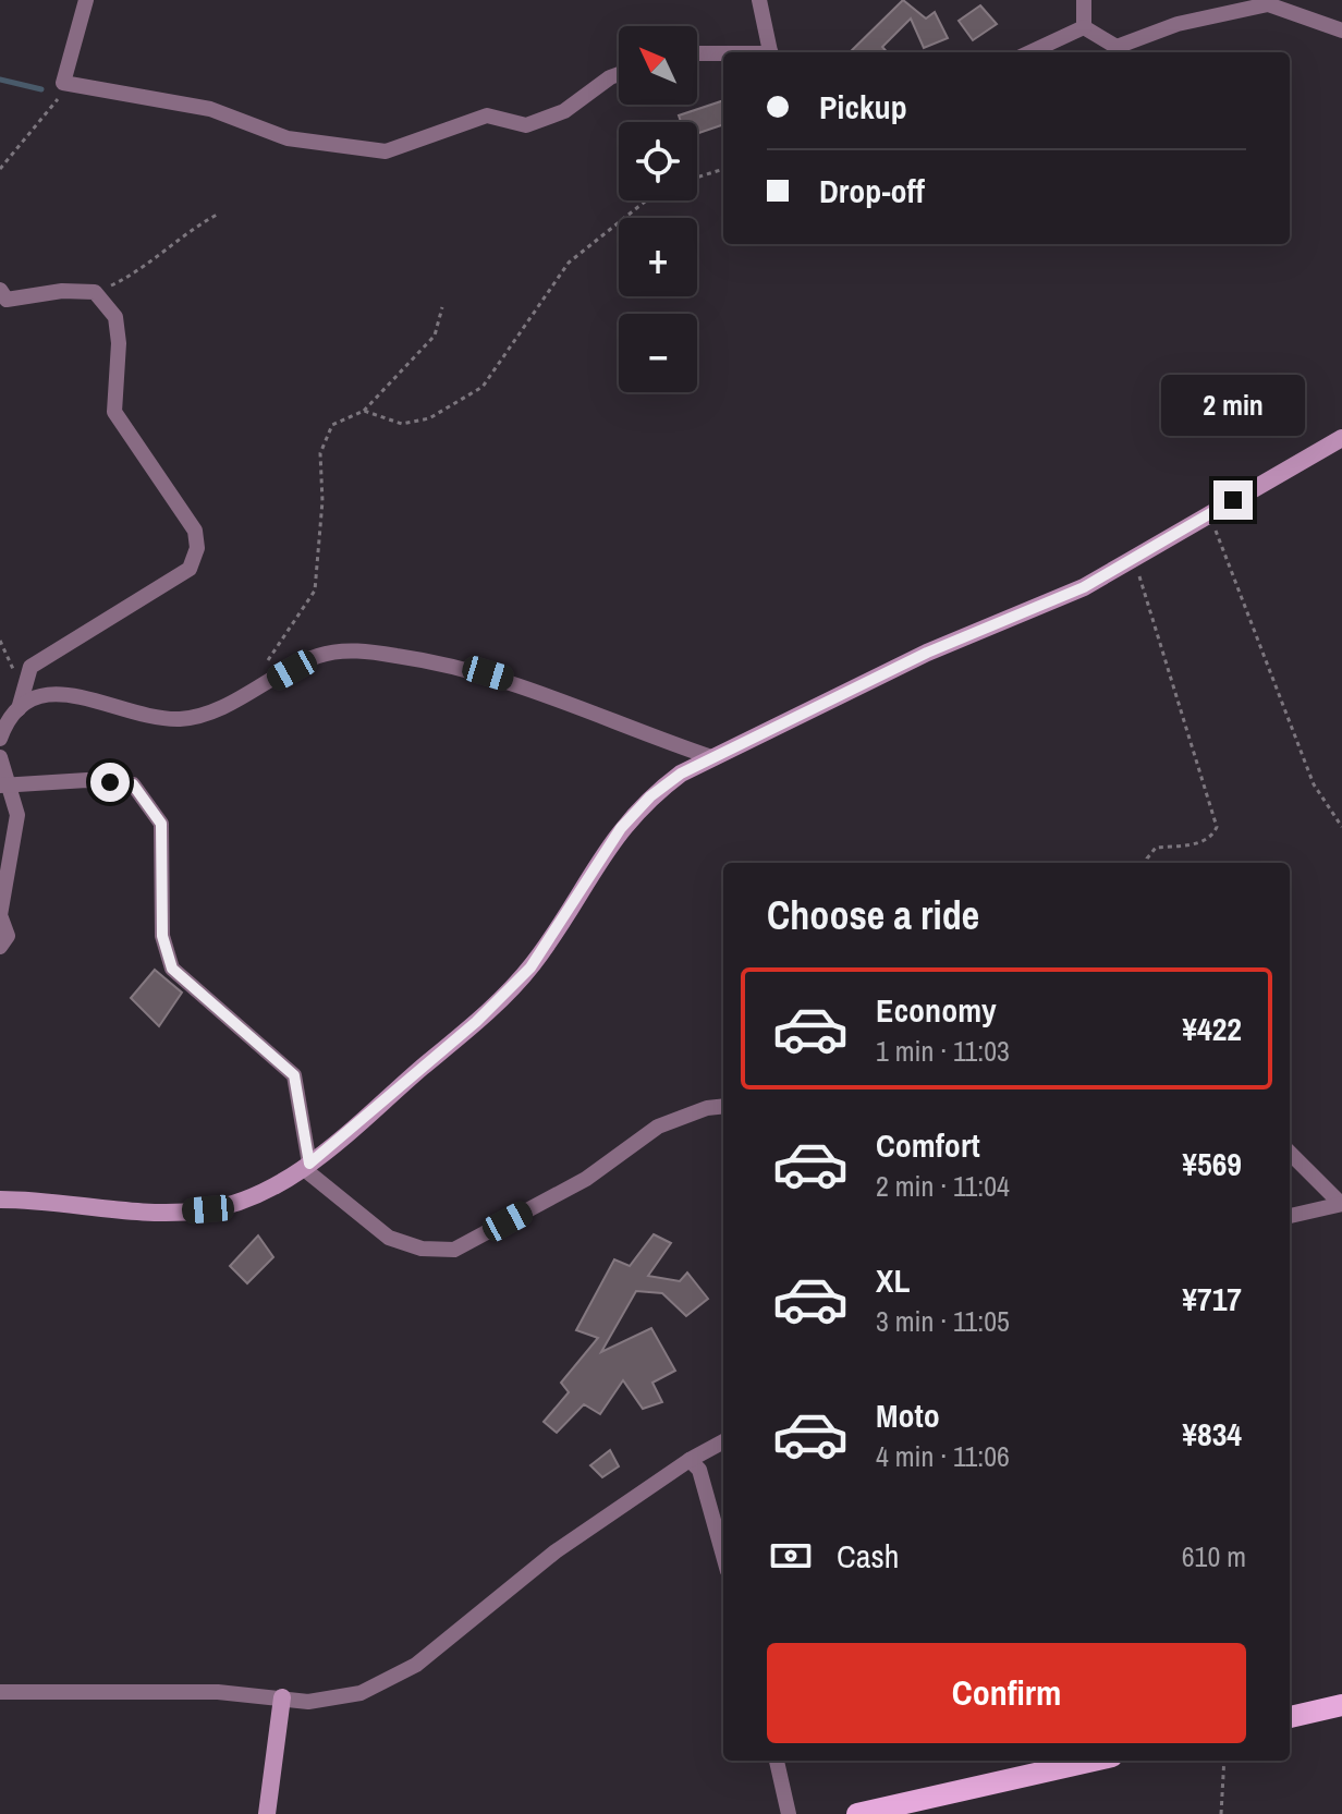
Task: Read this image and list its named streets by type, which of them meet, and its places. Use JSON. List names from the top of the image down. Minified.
{"north":"top left","page":{"map_buttons":["+","−"],"banner":["Pickup","Drop-off"],"bubble":"2 min","heading":"Choose a ride","list":[{"name":"Economy","note":"1 min · 11:03","value":"¥422"},{"name":"Comfort","note":"2 min · 11:04","value":"¥569"},{"name":"XL","note":"3 min · 11:05","value":"¥717"},{"name":"Moto","note":"4 min · 11:06","value":"¥834"}],"pay":["Cash","610 m"],"buttons":"Confirm"}}
